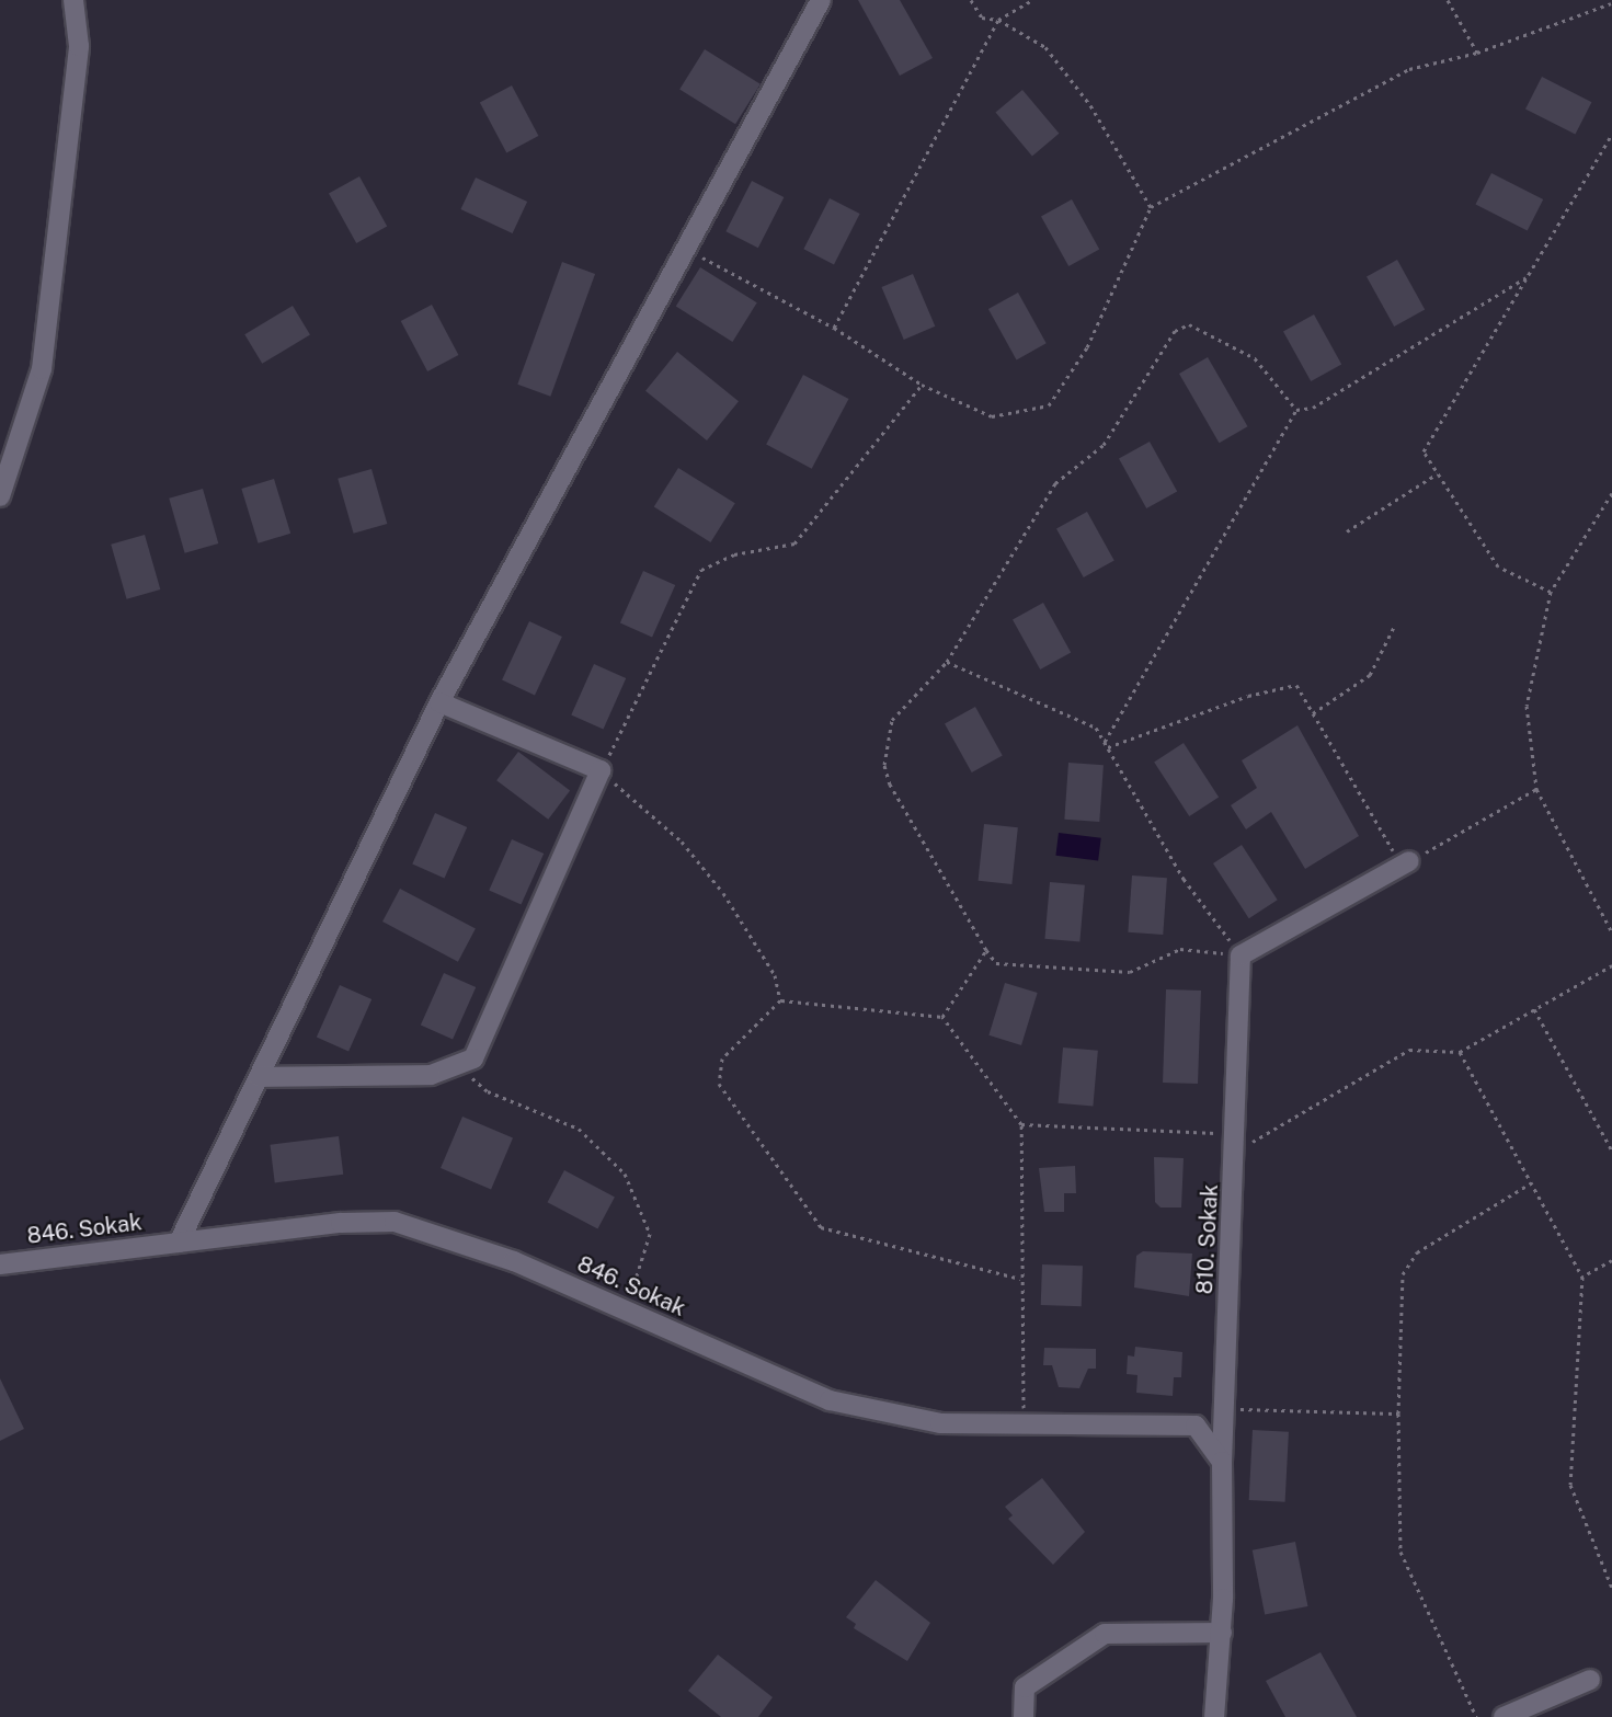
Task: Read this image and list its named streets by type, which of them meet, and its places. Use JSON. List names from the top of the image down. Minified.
{"streets":{"street":["846. Sokak","810. Sokak"]},"crossings":[["846. Sokak","810. Sokak"]]}
